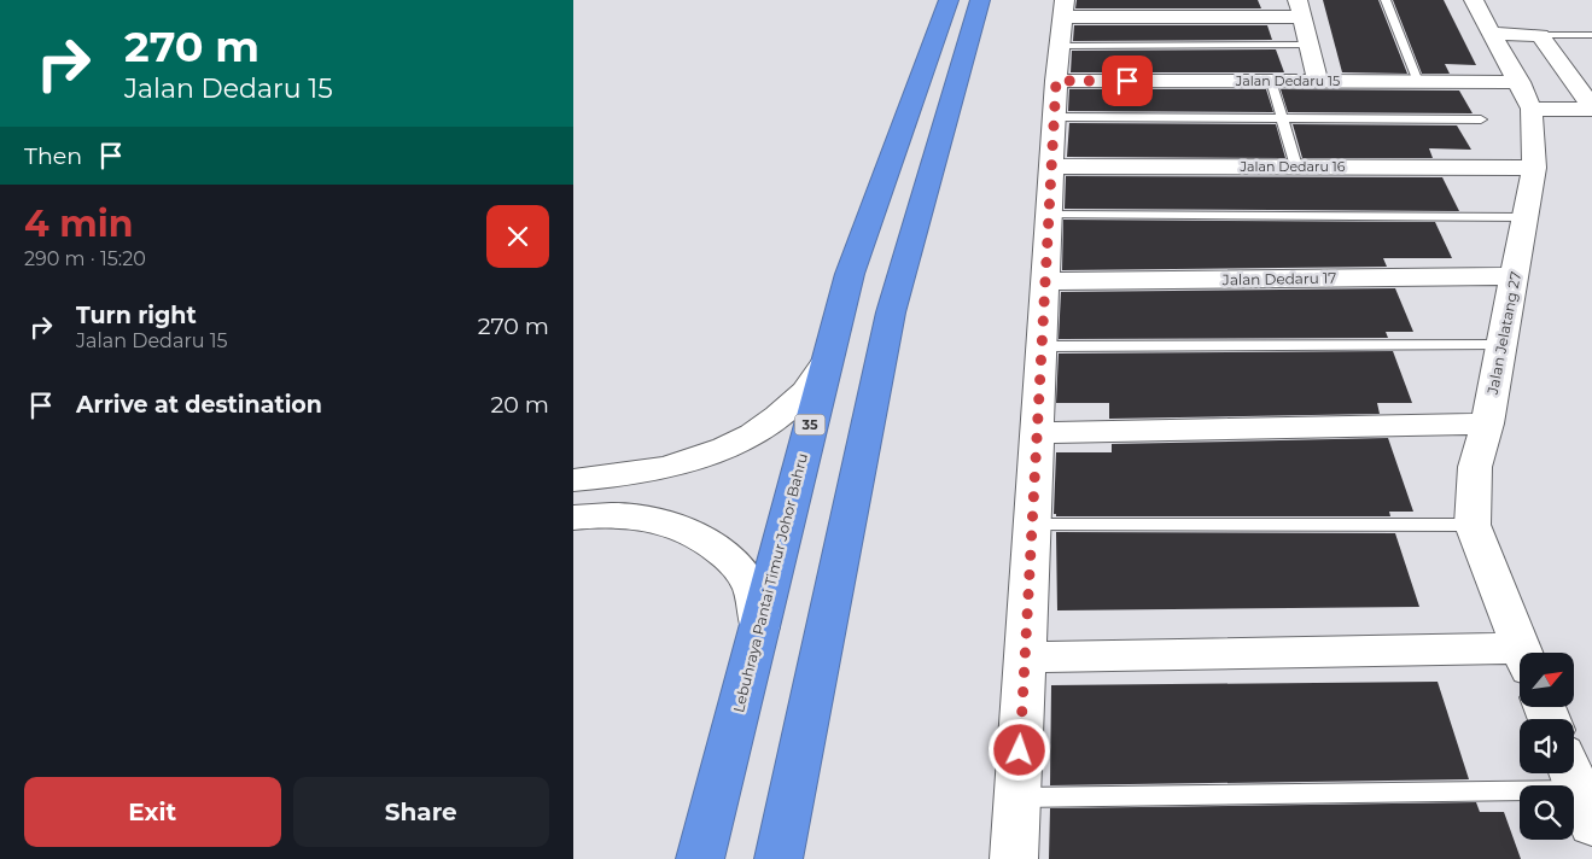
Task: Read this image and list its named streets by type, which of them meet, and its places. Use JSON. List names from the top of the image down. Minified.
{"streets":{"highway":["35","Lebuhraya Pantai Timur Johor Bahru"],"street":["Jalan Dedaru 15","Jalan Dedaru 16","Jalan Dedaru 17","Jalan Jelatang 27"]},"crossings":[["Jalan Dedaru 15","Jalan Jelatang 27"],["Jalan Dedaru 16","Jalan Jelatang 27"],["Jalan Dedaru 17","Jalan Jelatang 27"]],"north":"top right","page":{"turn":["270 m","Jalan Dedaru 15"],"then":"Then","heading":["4 min","290 m · 15:20"],"list":[{"name":"Turn right","note":"Jalan Dedaru 15","value":"270 m"},{"name":"Arrive at destination","value":"20 m"}],"buttons":["Exit","Share"]}}
